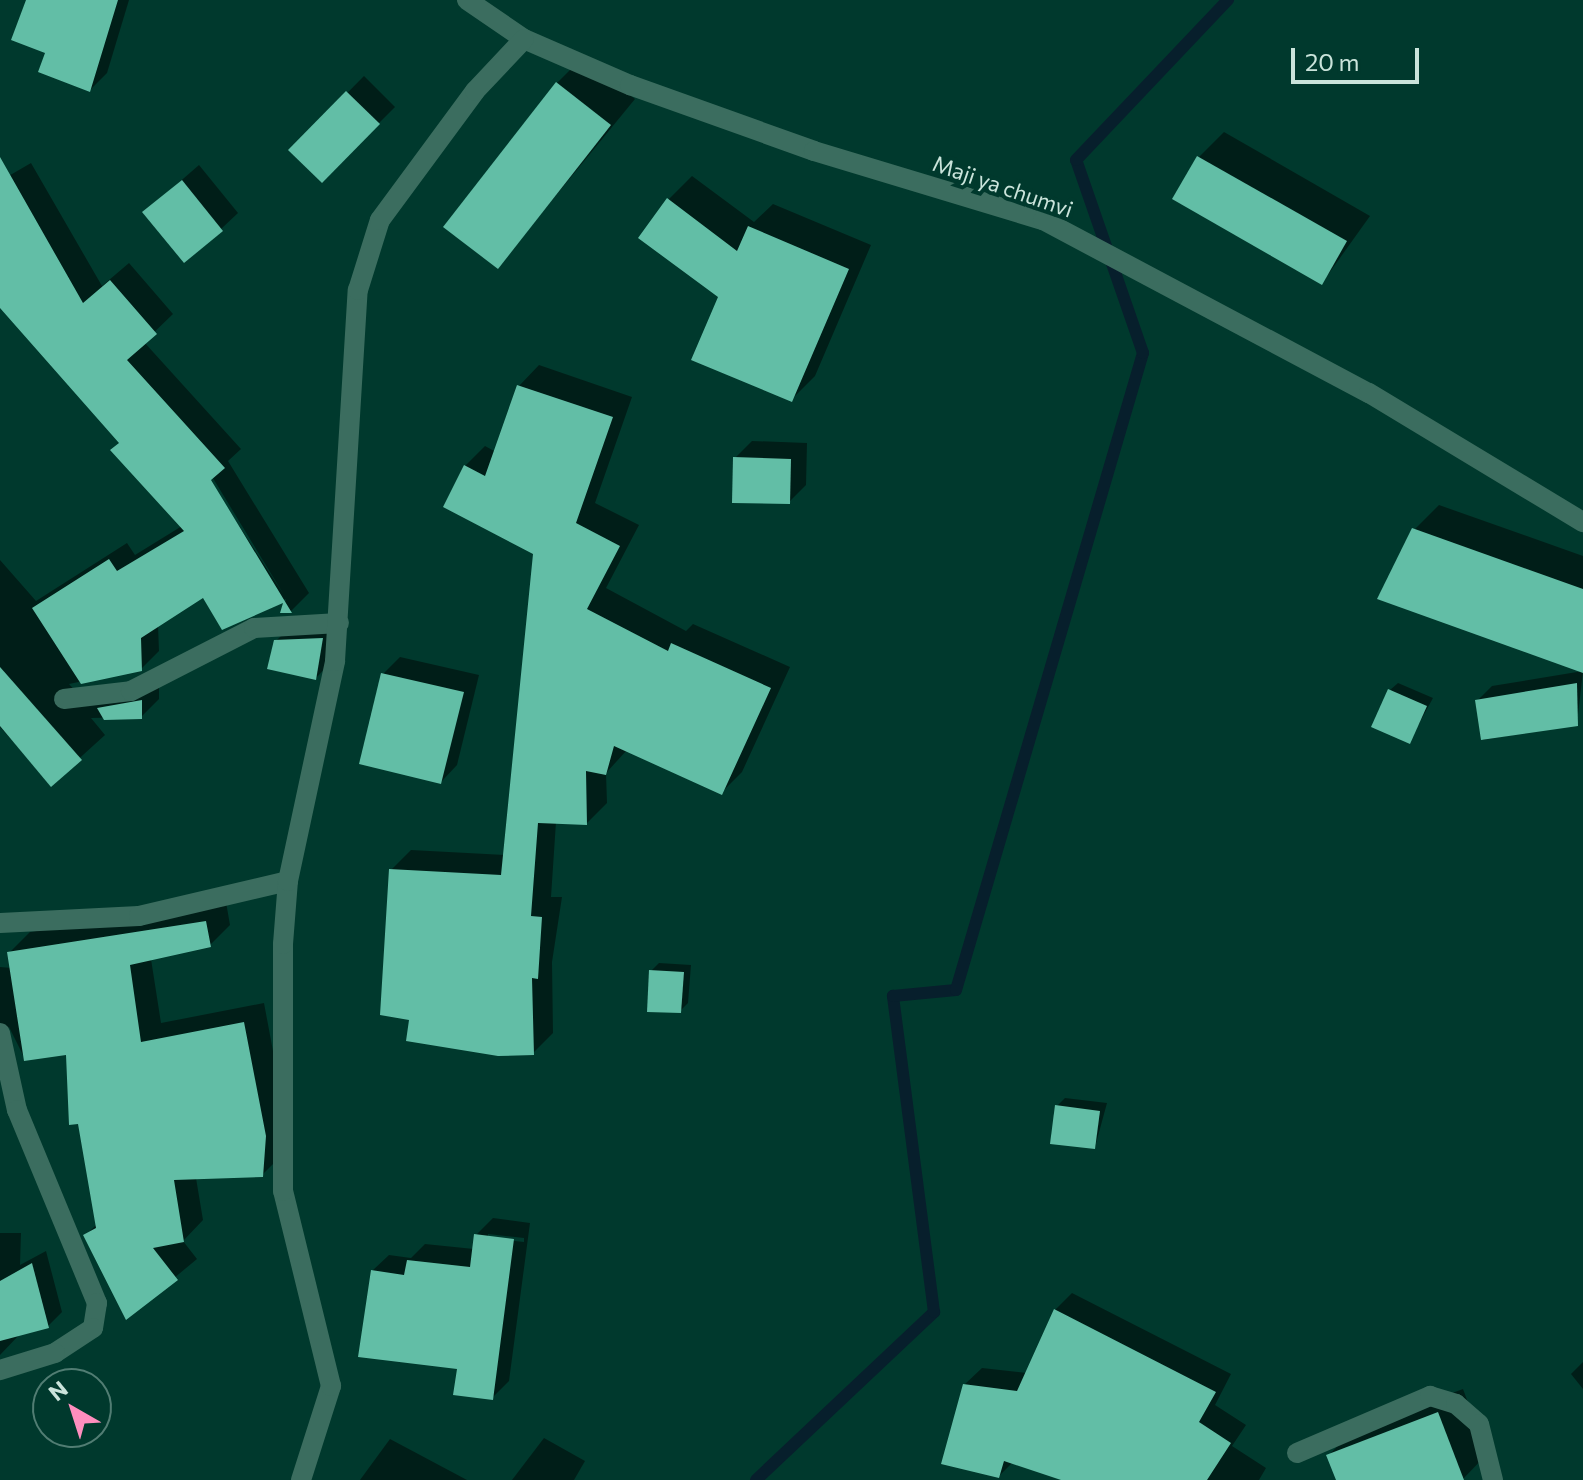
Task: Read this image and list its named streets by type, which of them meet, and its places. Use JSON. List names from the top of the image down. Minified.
{"streets":{"street":["Maji ya chumvi"]},"scale_bar":"20 m","north":"top left"}
